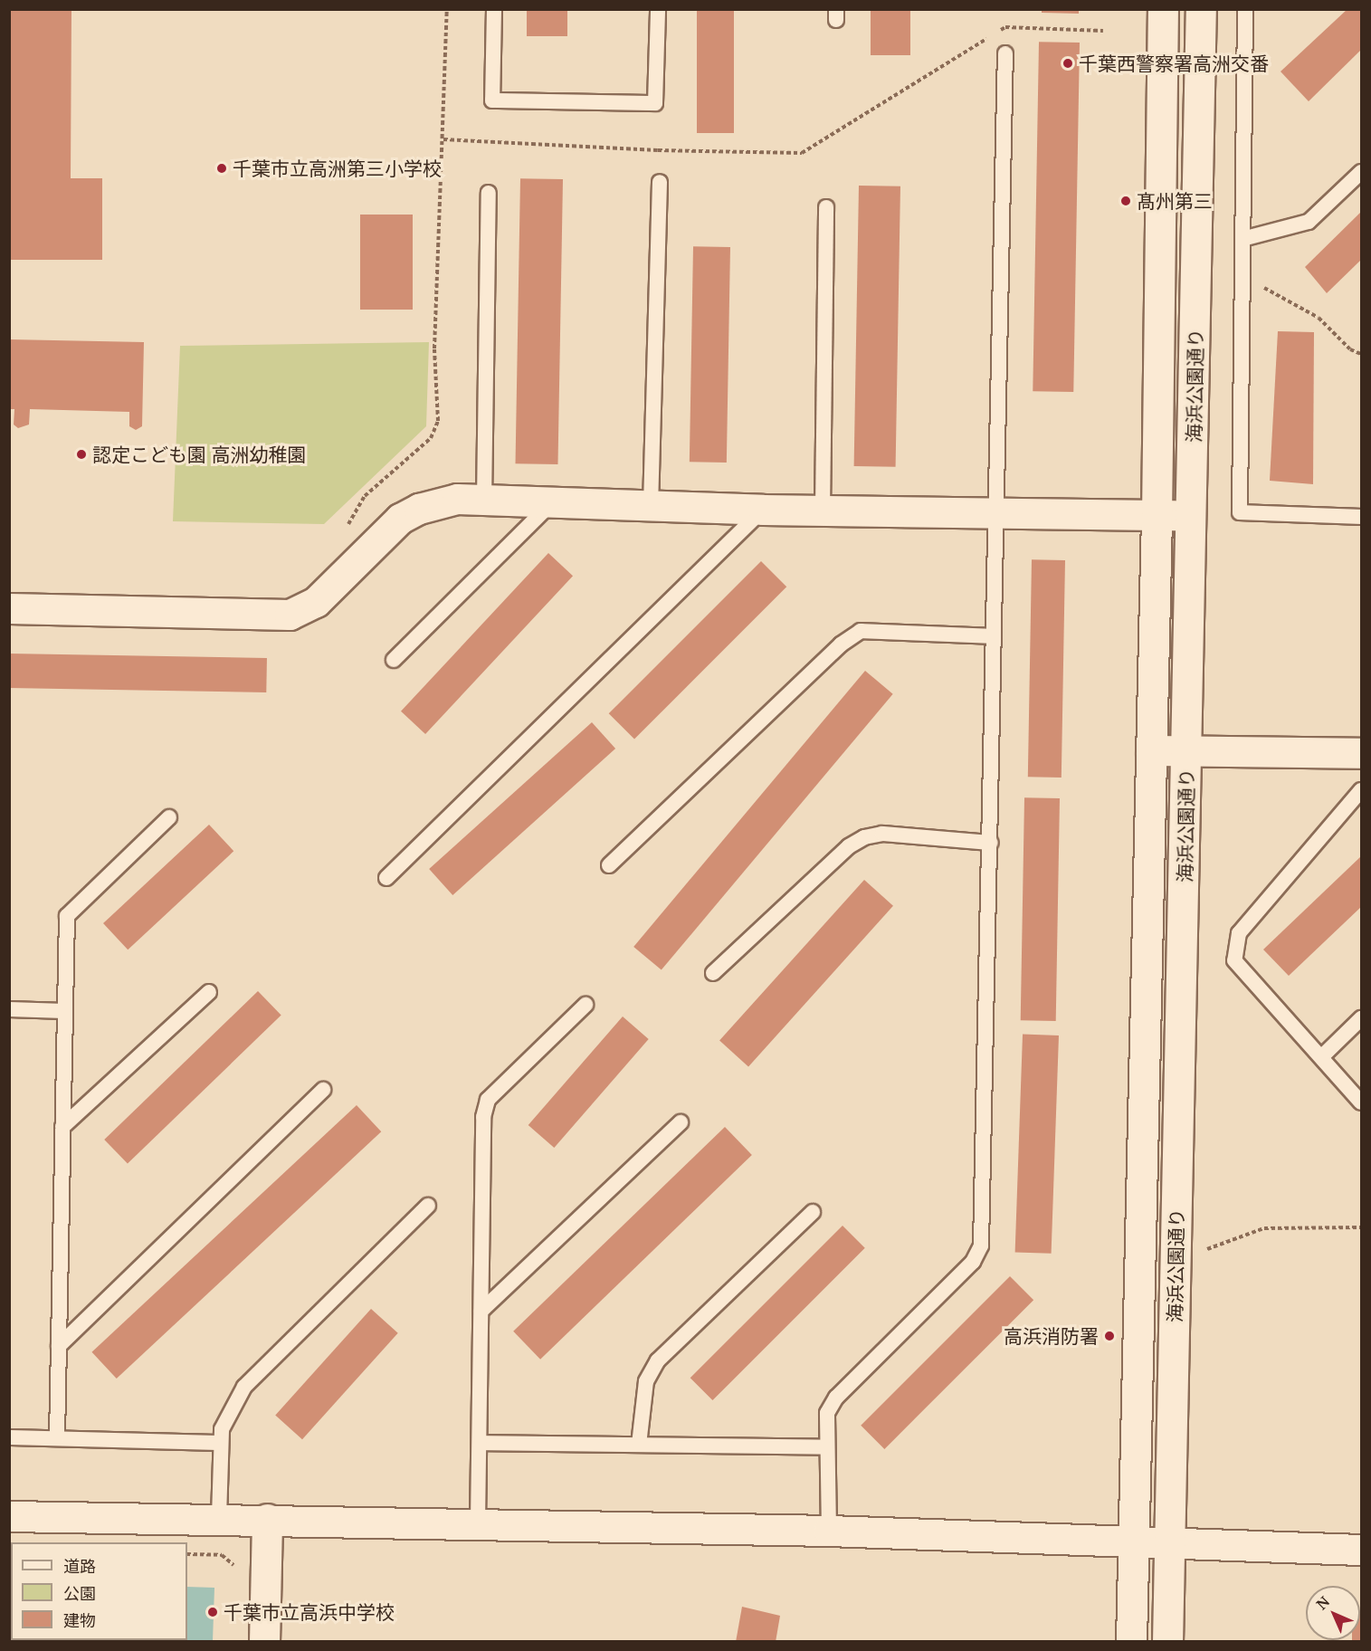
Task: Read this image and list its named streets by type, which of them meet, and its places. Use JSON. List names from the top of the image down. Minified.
{"streets":{"street":["海浜公園通り"]},"places":["千葉西警察署高洲交番","千葉市立高洲第三小学校","髙州第三","認定こども園 高洲幼稚園","高浜消防署","千葉市立高浜中学校"],"legend":["道路","公園","建物"],"north":"top left"}
